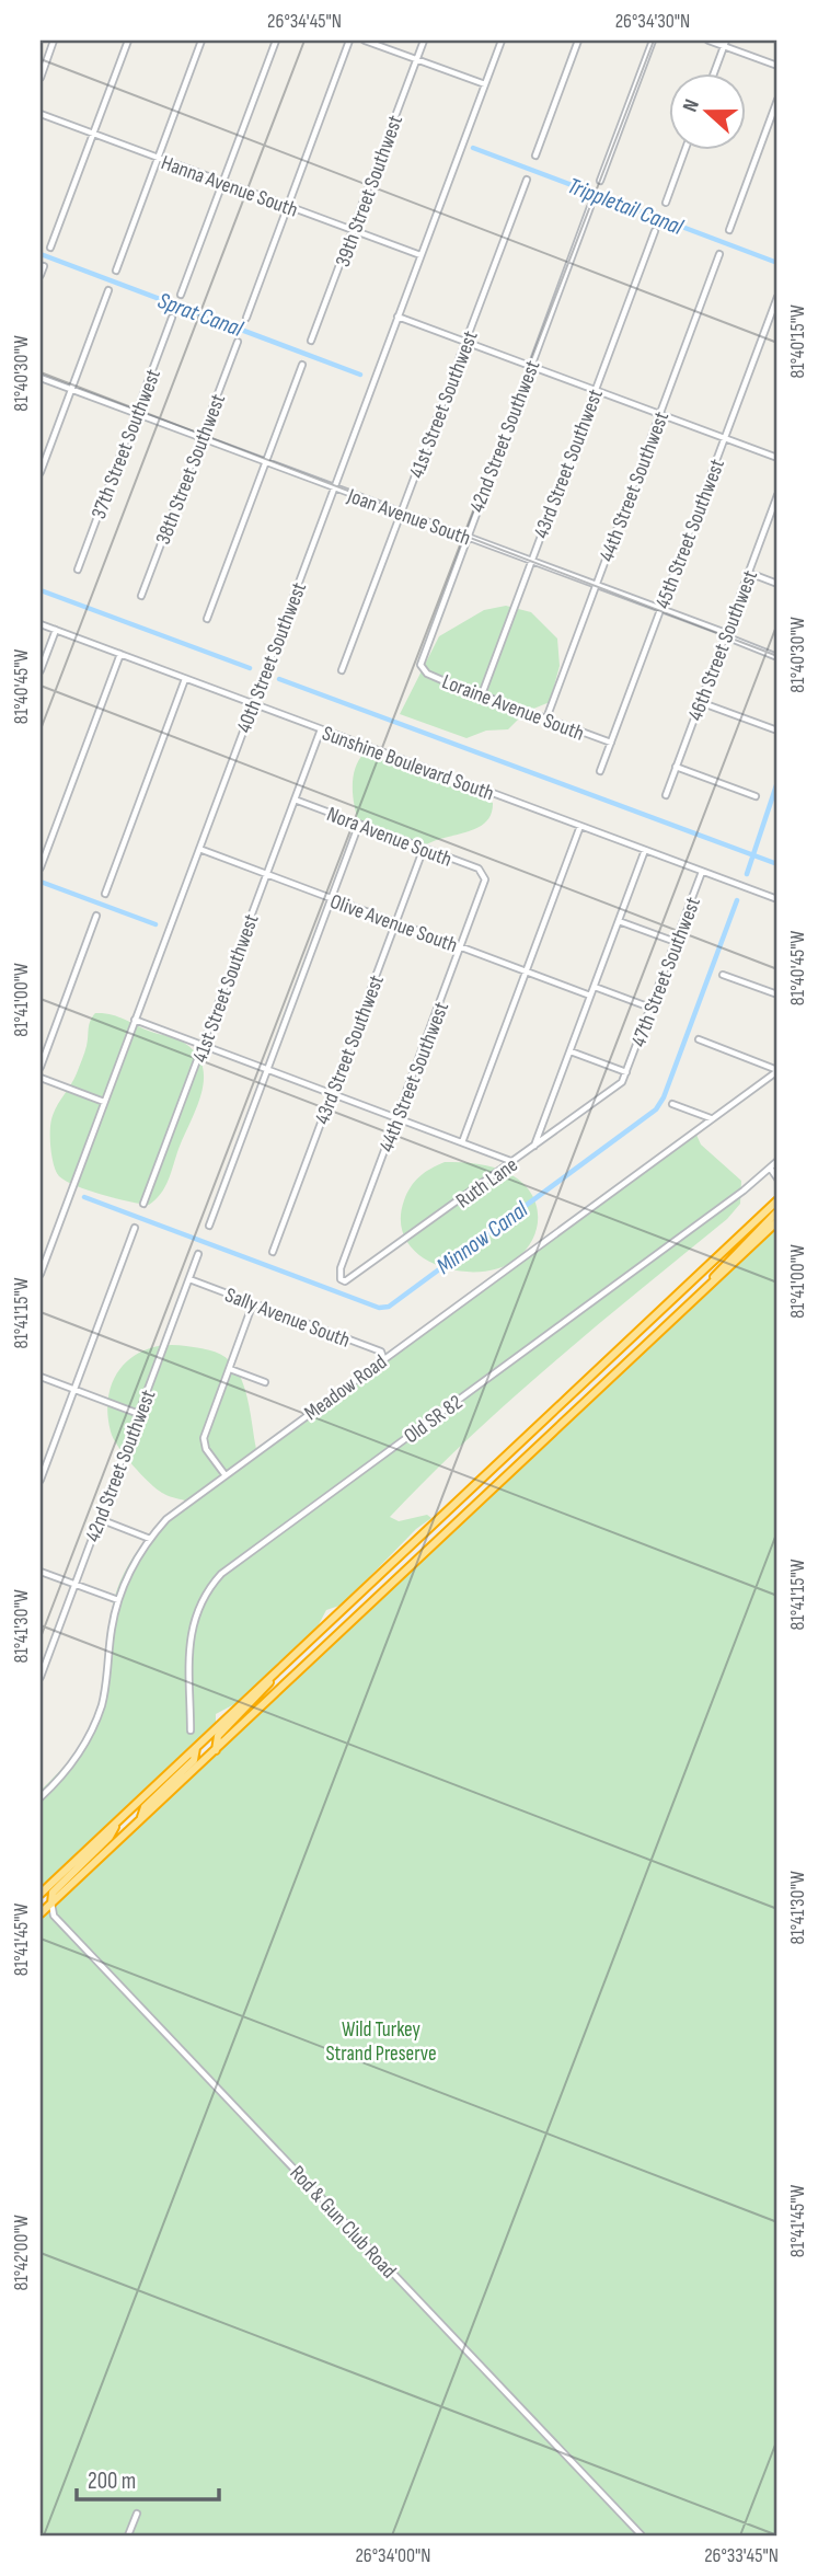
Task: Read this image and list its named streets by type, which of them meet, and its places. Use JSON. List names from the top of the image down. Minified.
{"streets":{"street":["Hanna Avenue South","39th Street Southwest","41st Street Southwest","42nd Street Southwest","37th Street Southwest","43rd Street Southwest","38th Street Southwest","44th Street Southwest","Joan Avenue South","45th Street Southwest","46th Street Southwest","40th Street Southwest","Loraine Avenue South","Sunshine Boulevard South","Nora Avenue South","Olive Avenue South","47th Street Southwest","Ruth Lane","Sally Avenue South","Meadow Road","Old SR 82","Rod & Gun Club Road"]},"crossings":[["Hanna Avenue South","39th Street Southwest"],["Hanna Avenue South","40th Street Southwest"],["41st Street Southwest","Joan Avenue South"],["41st Street Southwest","Sunshine Boulevard South"],["41st Street Southwest","Nora Avenue South"],["41st Street Southwest","Olive Avenue South"],["42nd Street Southwest","Joan Avenue South"],["42nd Street Southwest","Loraine Avenue South"],["42nd Street Southwest","Sally Avenue South"],["37th Street Southwest","Joan Avenue South"],["43rd Street Southwest","Joan Avenue South"],["43rd Street Southwest","Loraine Avenue South"],["43rd Street Southwest","Nora Avenue South"],["43rd Street Southwest","Olive Avenue South"],["38th Street Southwest","Joan Avenue South"],["44th Street Southwest","Joan Avenue South"],["44th Street Southwest","Loraine Avenue South"],["44th Street Southwest","Nora Avenue South"],["44th Street Southwest","Olive Avenue South"],["44th Street Southwest","Ruth Lane"],["Joan Avenue South","45th Street Southwest"],["Joan Avenue South","46th Street Southwest"],["Joan Avenue South","40th Street Southwest"],["45th Street Southwest","Loraine Avenue South"],["40th Street Southwest","Sunshine Boulevard South"],["40th Street Southwest","Olive Avenue South"],["Sunshine Boulevard South","47th Street Southwest"],["47th Street Southwest","Ruth Lane"],["Sally Avenue South","Meadow Road"]],"water":["Trippletail Canal","Sprat Canal","Minnow Canal"],"parks":["Wild Turkey Strand Preserve"],"scale_bar":"200 m","north":"left","coordinates":["26°34'45\"N","26°34'30\"N","81°40'15\"W","81°40'30\"W","81°40'45\"W","81°41'00\"W","81°41'15\"W","81°41'30\"W","81°41'45\"W","81°42'00\"W","26°34'00\"N","26°33'45\"N"]}
